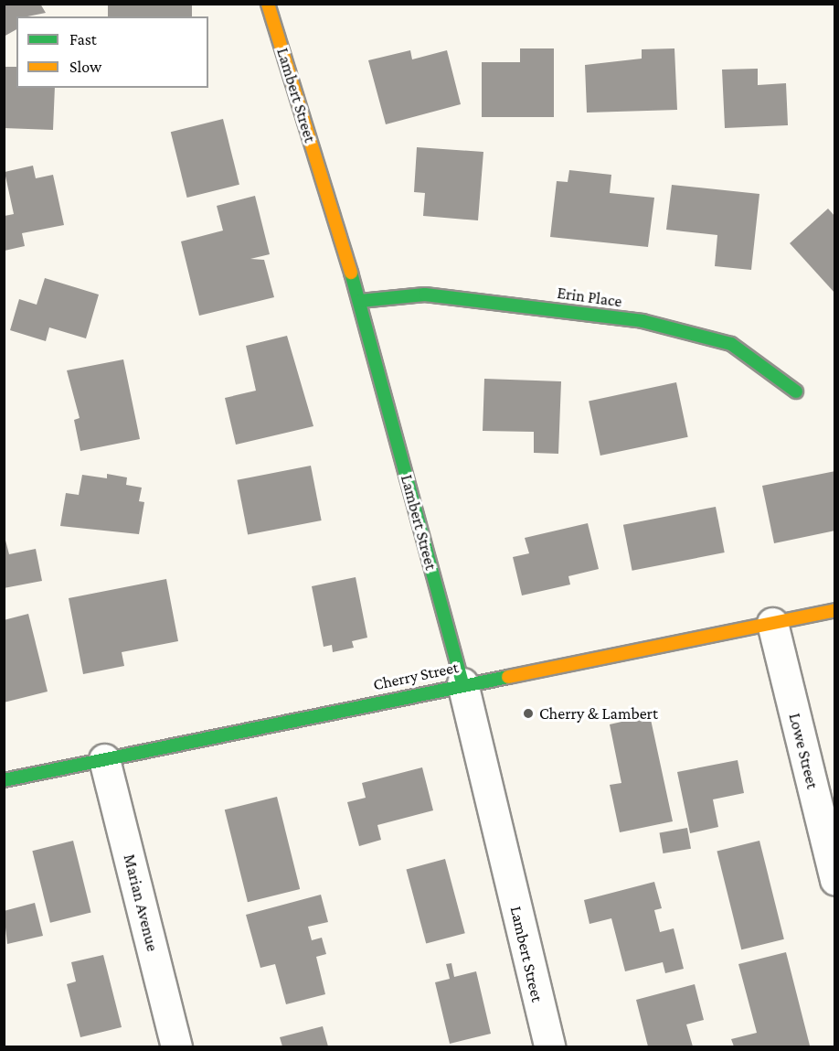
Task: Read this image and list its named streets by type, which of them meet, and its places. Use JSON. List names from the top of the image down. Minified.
{"streets":{"street":["Lambert Street","Erin Place","Cherry Street","Lowe Street","Marian Avenue"]},"crossings":[["Lambert Street","Erin Place"],["Lambert Street","Cherry Street"],["Cherry Street","Lowe Street"],["Cherry Street","Marian Avenue"]],"places":["Cherry & Lambert"],"legend":["Fast","Slow"]}
